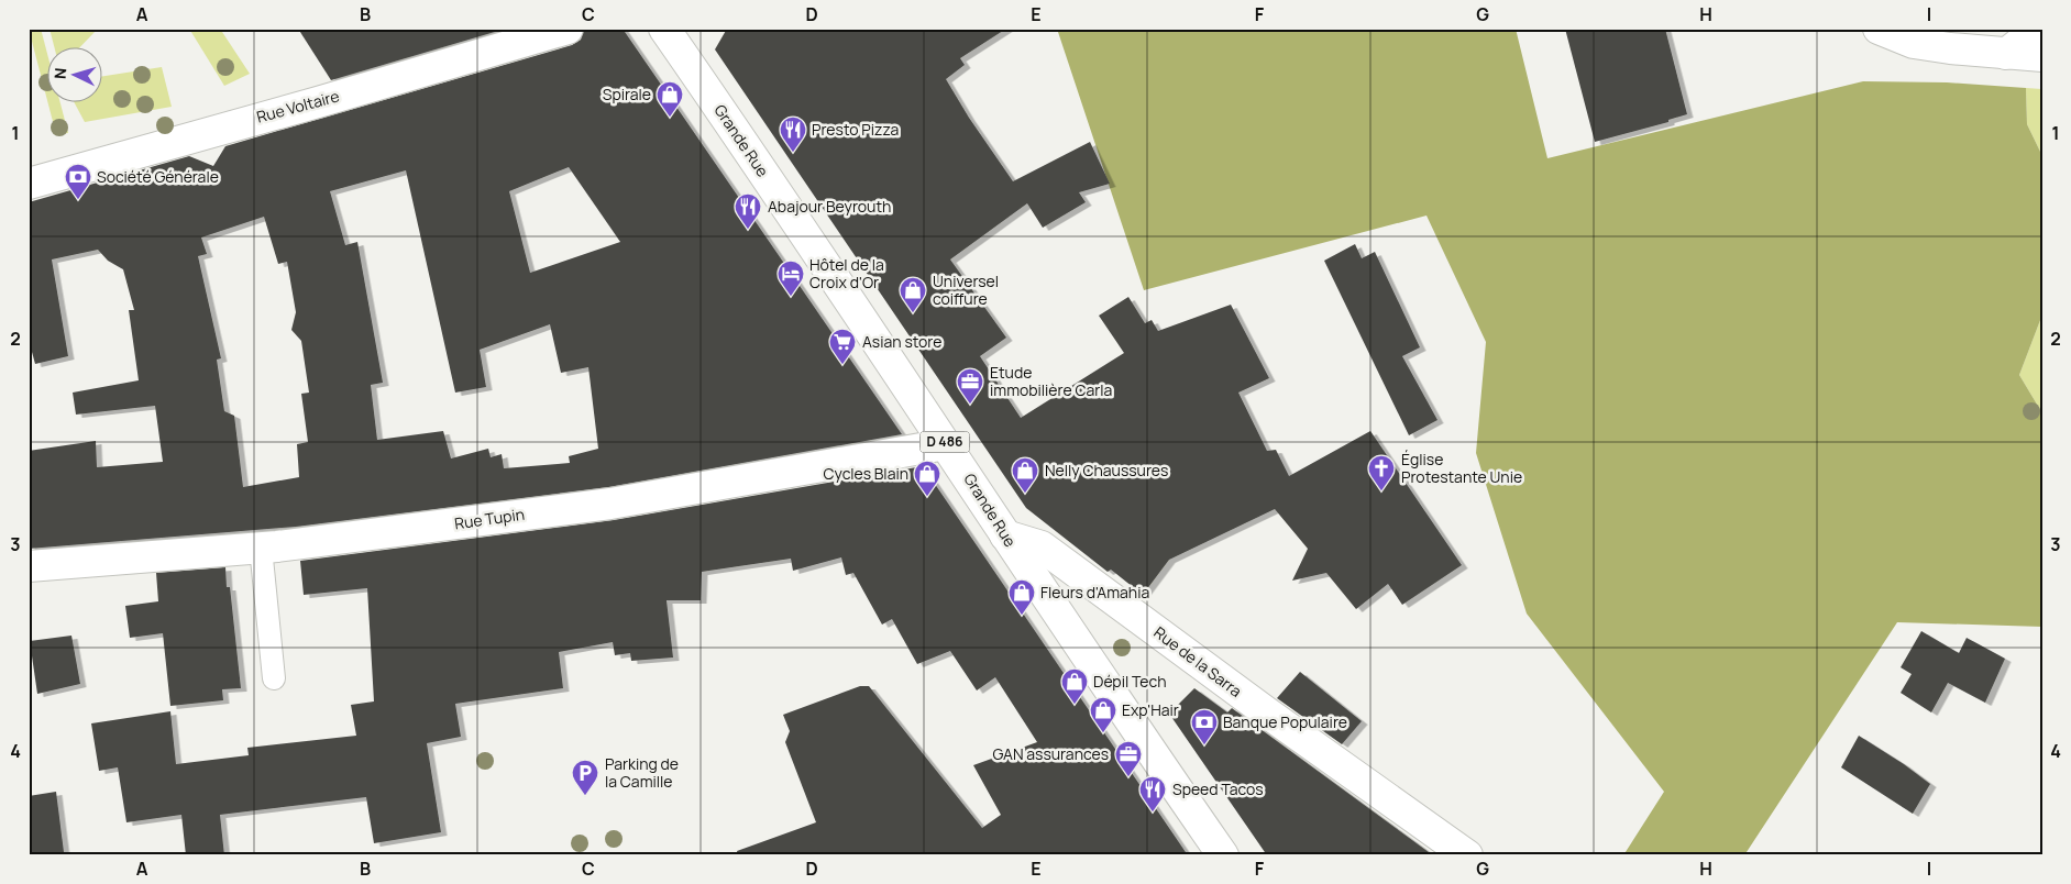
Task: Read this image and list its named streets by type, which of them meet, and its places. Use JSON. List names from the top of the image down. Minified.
{"streets":{"street":["Rue Voltaire","Grande Rue","D 486","Rue Tupin","Rue de la Sarra"]},"crossings":[["Grande Rue","Rue Tupin"],["Grande Rue","Rue de la Sarra"]],"places":{"shop":["Spirale","Universel coiffure","Nelly Chaussures","Cycles Blain","Fleurs d'Amahia","Dépil Tech","Exp'Hair"],"restaurant":["Presto Pizza","Abajour Beyrouth","Speed Tacos"],"bank":["Société Générale","Banque Populaire"],"hotel":["Hôtel de la Croix d'Or"],"supermarket":["Asian store"],"office":["Etude immobilière Carla","GAN assurances"],"church":["Église Protestante Unie"],"parking":["Parking de la Camille"]},"north":"left","grid":{"columns":["A","B","C","D","E","F","G","H","I"],"rows":["1","2","3","4"]}}
